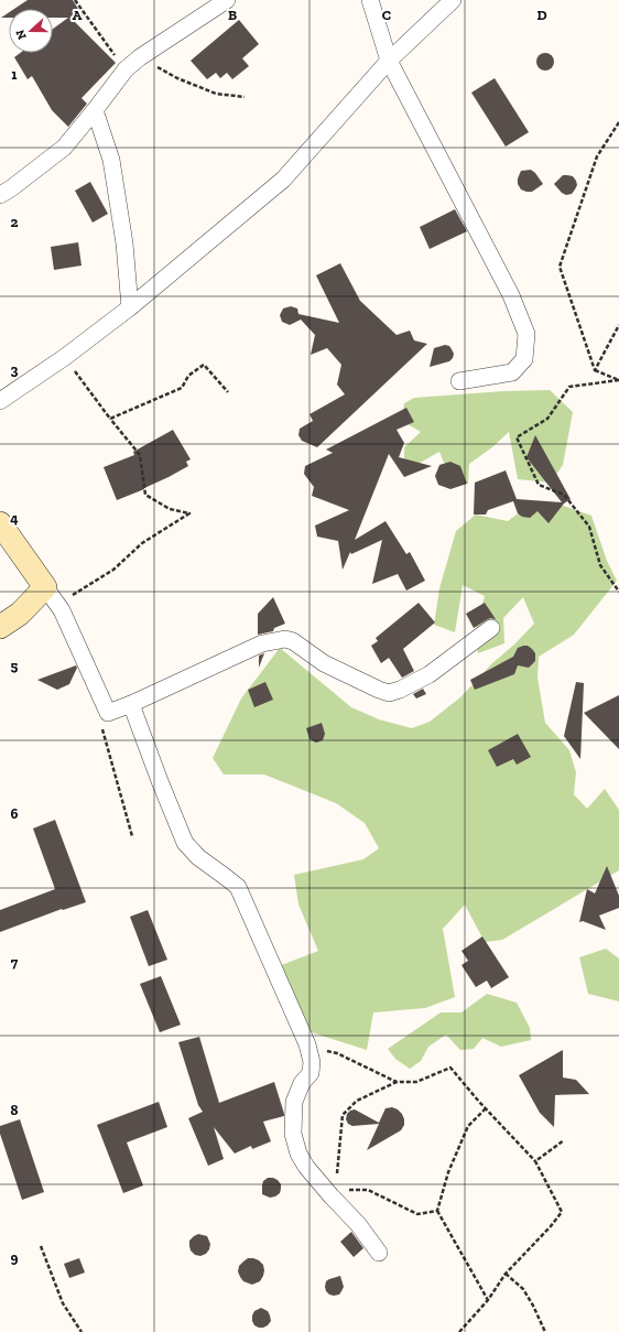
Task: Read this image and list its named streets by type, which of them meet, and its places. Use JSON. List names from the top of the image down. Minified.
{"north":"left","grid":{"columns":["A","B","C","D"],"rows":["1","2","3","4","5","6","7","8","9"]}}
